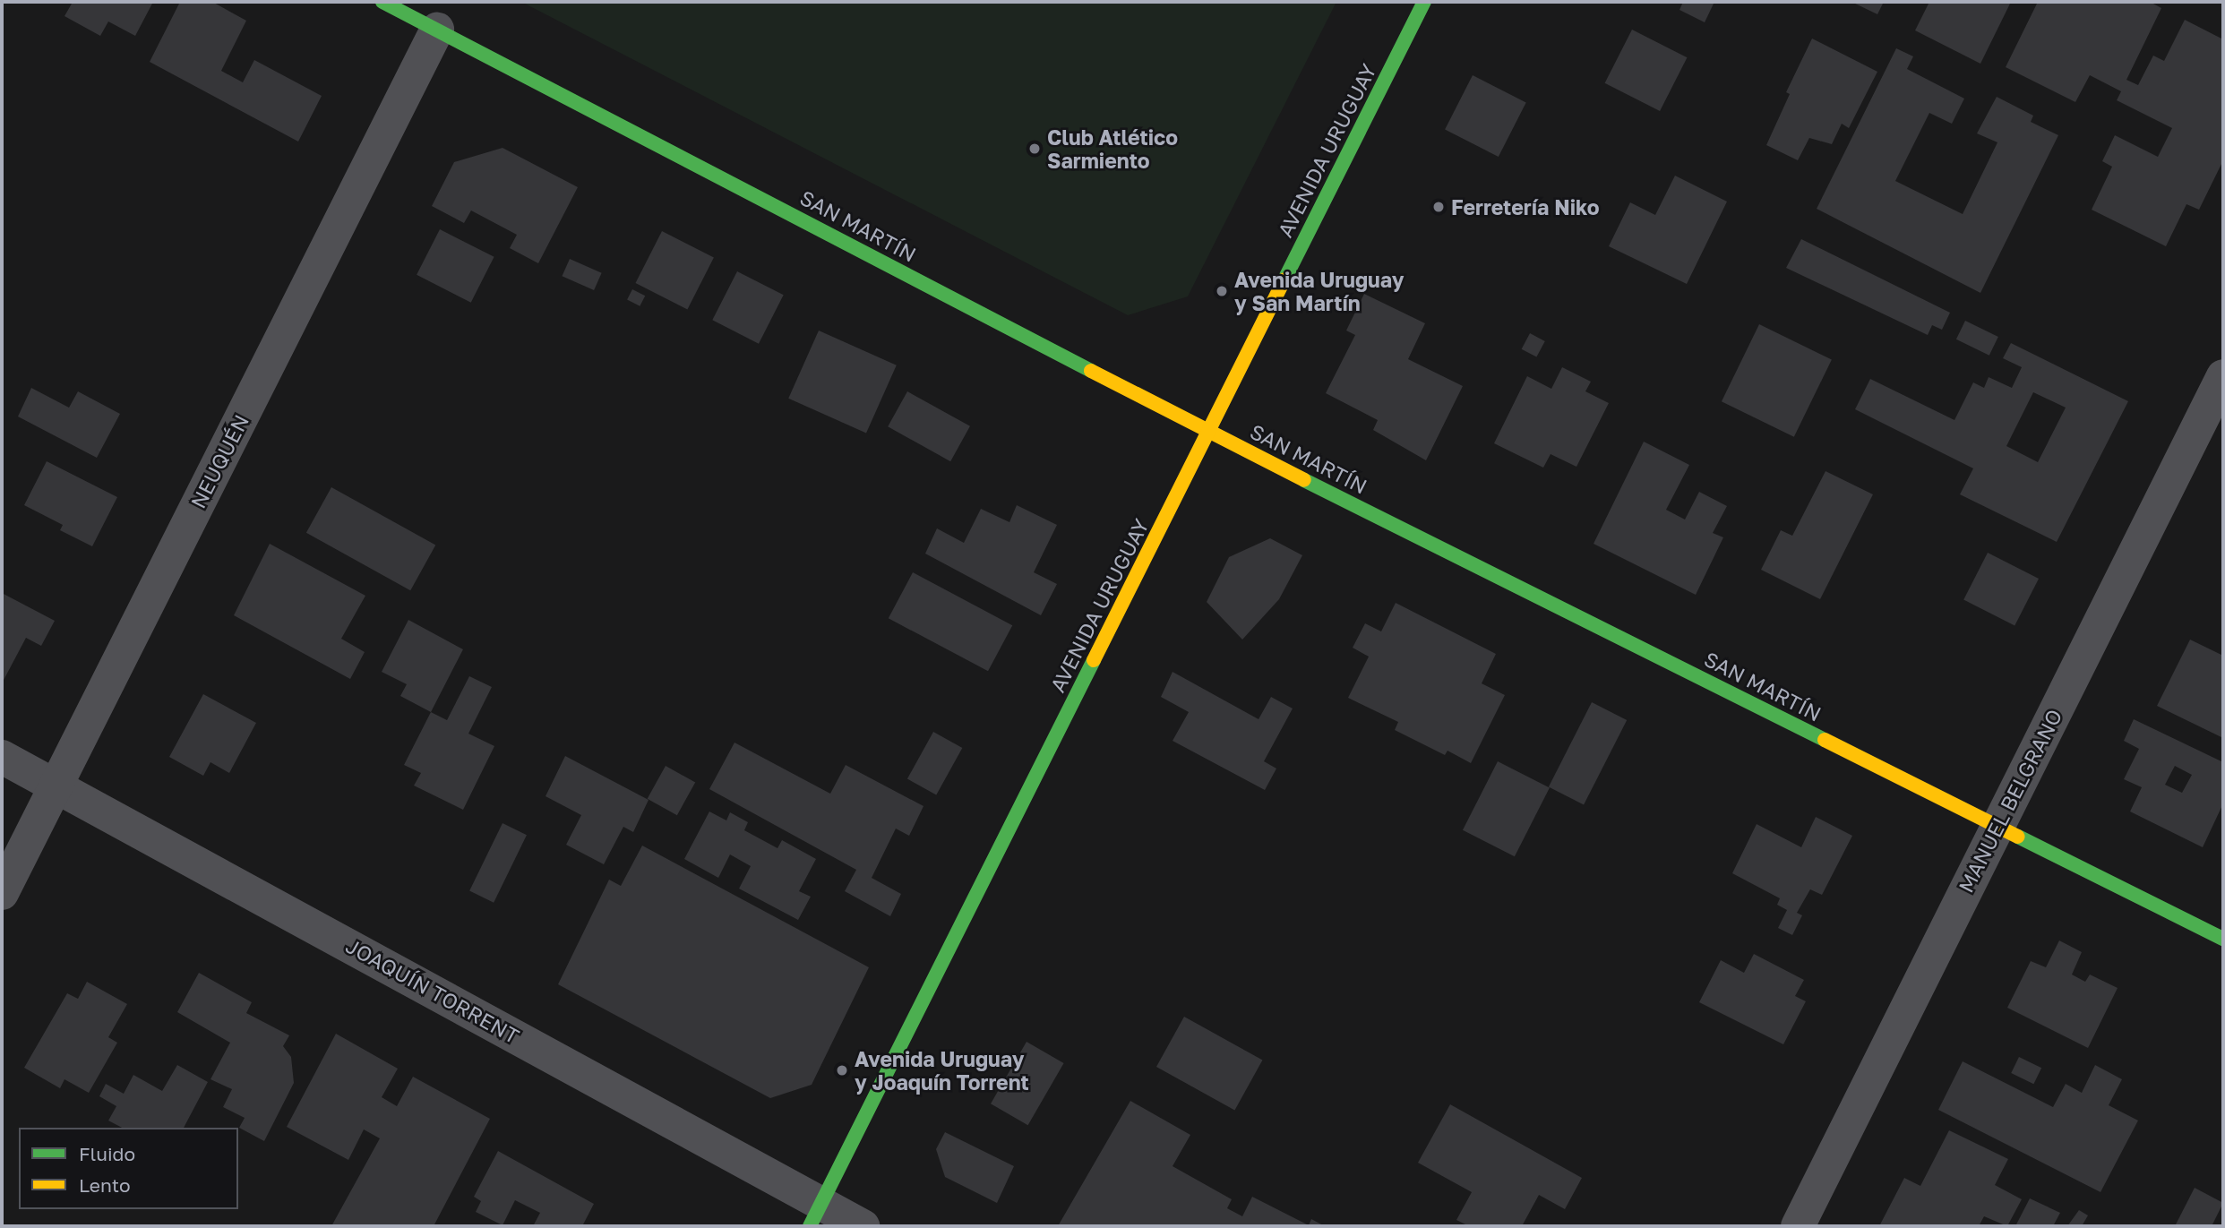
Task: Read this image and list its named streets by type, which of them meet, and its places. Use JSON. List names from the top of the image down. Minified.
{"streets":{"street":["AVENIDA URUGUAY","SAN MARTÍN","NEUQUÉN","MANUEL BELGRANO","JOAQUÍN TORRENT"]},"crossings":[["AVENIDA URUGUAY","SAN MARTÍN"],["AVENIDA URUGUAY","JOAQUÍN TORRENT"],["SAN MARTÍN","NEUQUÉN"],["SAN MARTÍN","MANUEL BELGRANO"],["NEUQUÉN","JOAQUÍN TORRENT"]],"places":["Club Atlético Sarmiento","Ferretería Niko","Avenida Uruguay y San Martín","Avenida Uruguay y Joaquín Torrent"],"legend":["Fluido","Lento"]}
